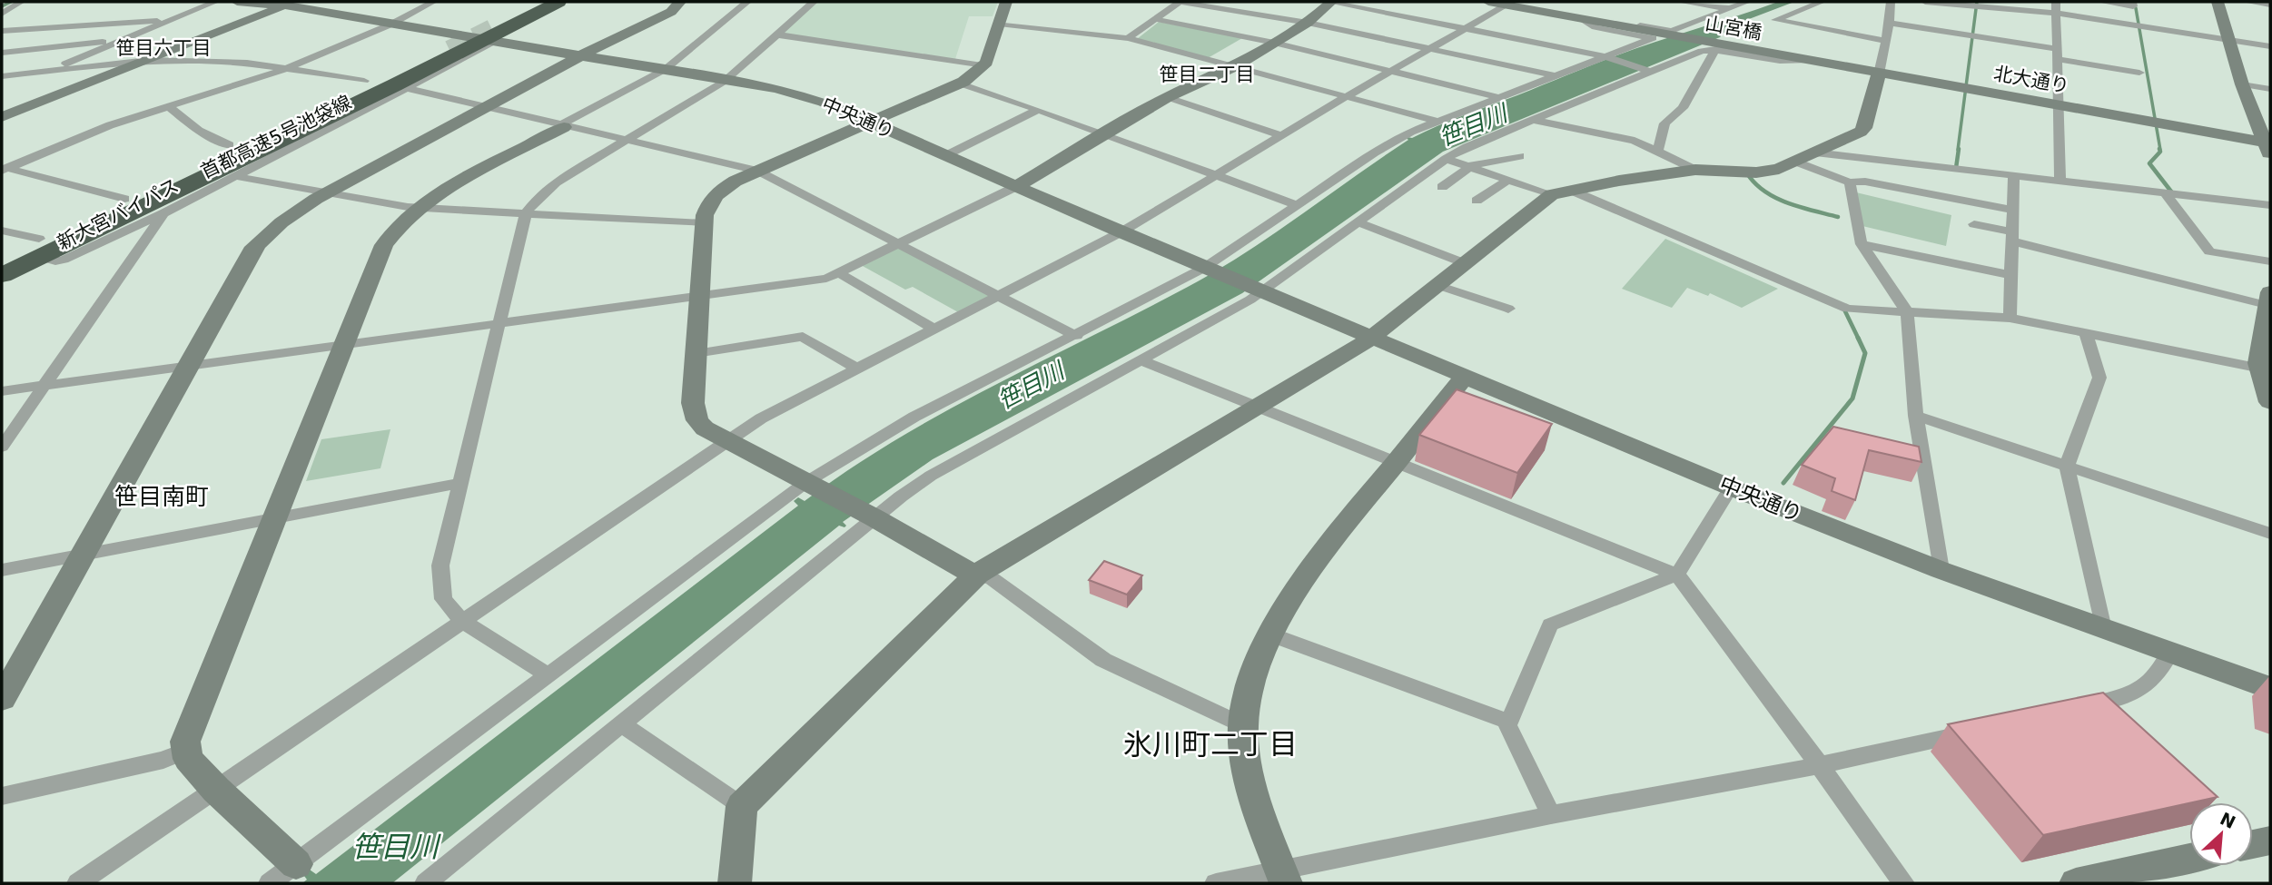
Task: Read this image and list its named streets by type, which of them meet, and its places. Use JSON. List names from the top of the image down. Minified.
{"streets":{"highway":["首都高速5号池袋線","新大宮バイパス"],"street":["山宮橋","北大通り","中央通り"]},"crossings":[["山宮橋","北大通り"],["首都高速5号池袋線","新大宮バイパス"]],"districts":["笹目六丁目","笹目二丁目","笹目南町","氷川町二丁目"],"water":["笹目川"],"north":"top right"}
